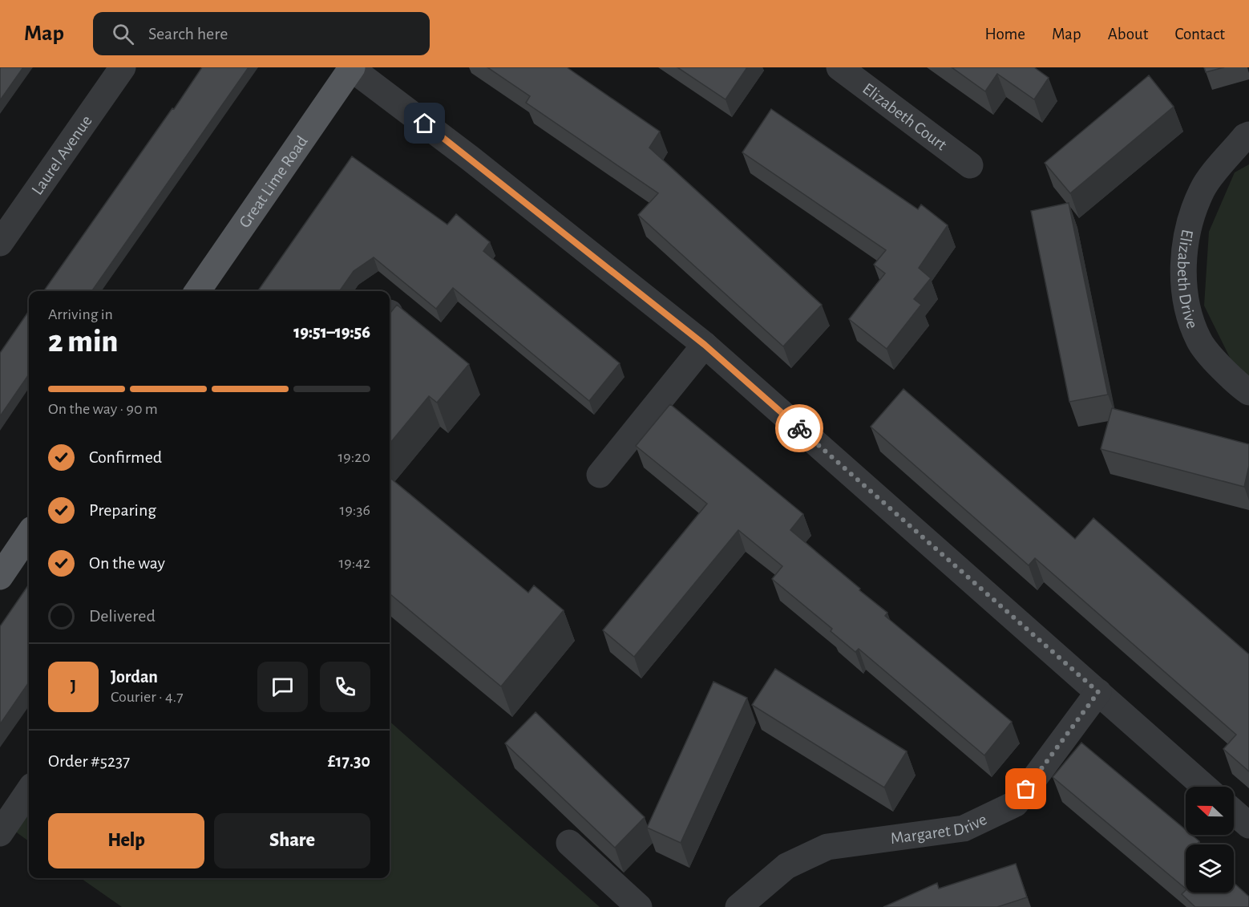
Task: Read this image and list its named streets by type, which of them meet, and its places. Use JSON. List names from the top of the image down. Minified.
{"streets":{"main road":["Great Lime Road"],"street":["Elizabeth Court","Laurel Avenue","Elizabeth Drive","Margaret Drive"]},"north":"left","page":{"header":"Map","search":"Search here","nav":["Home","Map","About","Contact"],"heading":["2 min","Arriving in","19:51–19:56"],"panel":["Jordan","Courier · 4.7","Order #5237","£17.30"],"bar":"On the way · 90 m","list":[["Confirmed","19:20"],["Preparing","19:36"],["On the way","19:42"],"Delivered"],"round":"J","buttons":["Help","Share"]}}
